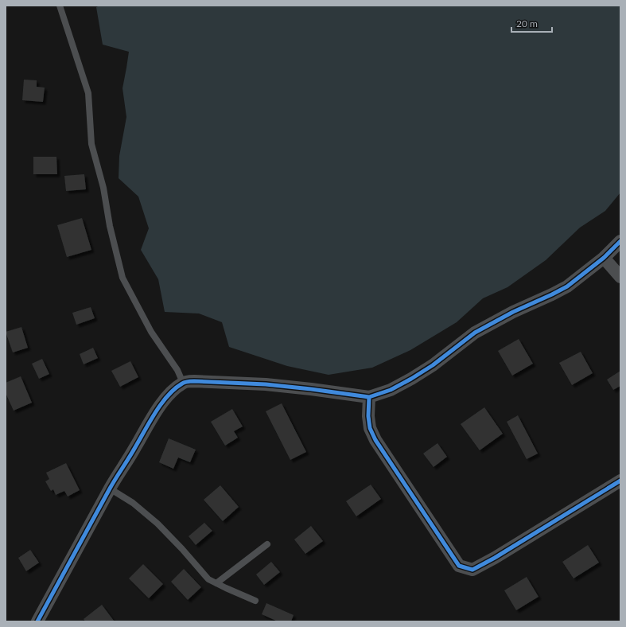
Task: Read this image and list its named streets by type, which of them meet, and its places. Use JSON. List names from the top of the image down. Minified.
{"scale_bar":"20 m"}
